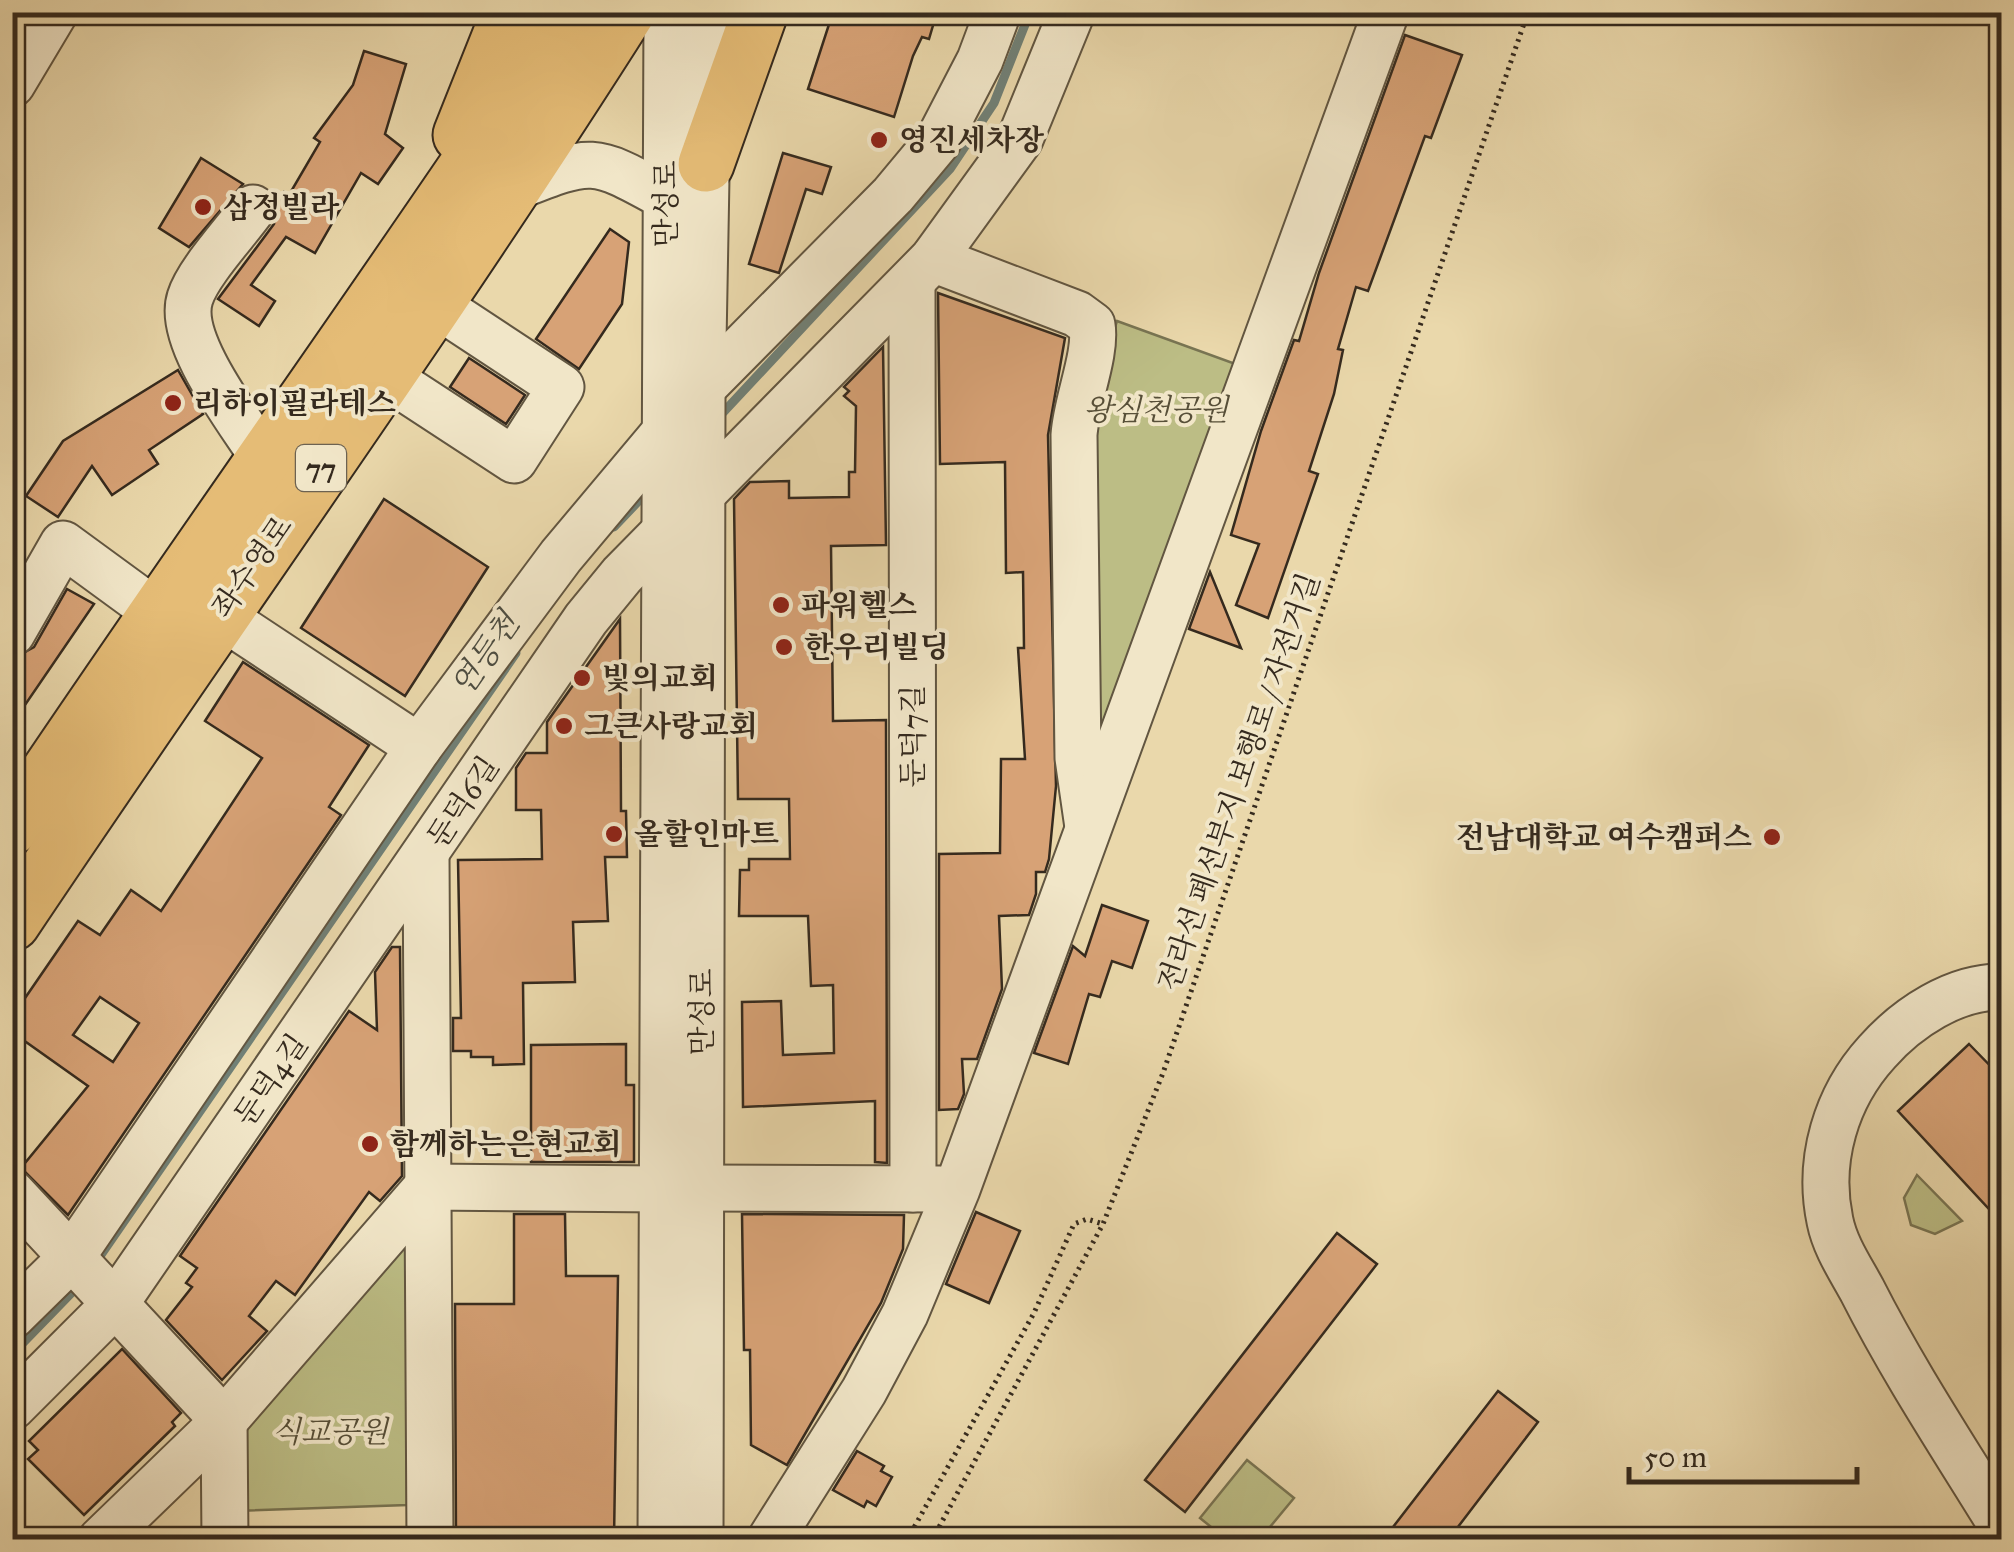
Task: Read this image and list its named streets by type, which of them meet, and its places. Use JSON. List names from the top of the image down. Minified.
{"streets":{"main road":["77","좌수영로"],"street":["만성로","둔덕7길","둔덕6길","둔덕4길"],"path":["전라선 폐선부지 보행로 / 자전거길"]},"crossings":[["만성로","둔덕6길"],["둔덕6길","둔덕4길"]],"water":["연등천"],"parks":["왕심천공원","식교공원"],"places":["영진세차장","삼정빌라","리하이필라테스","파워헬스","한우리빌딩","빛의교회","그큰사랑교회","올할인마트","전남대학교 여수캠퍼스","함께하는은현교회"],"scale_bar":"50 m"}
